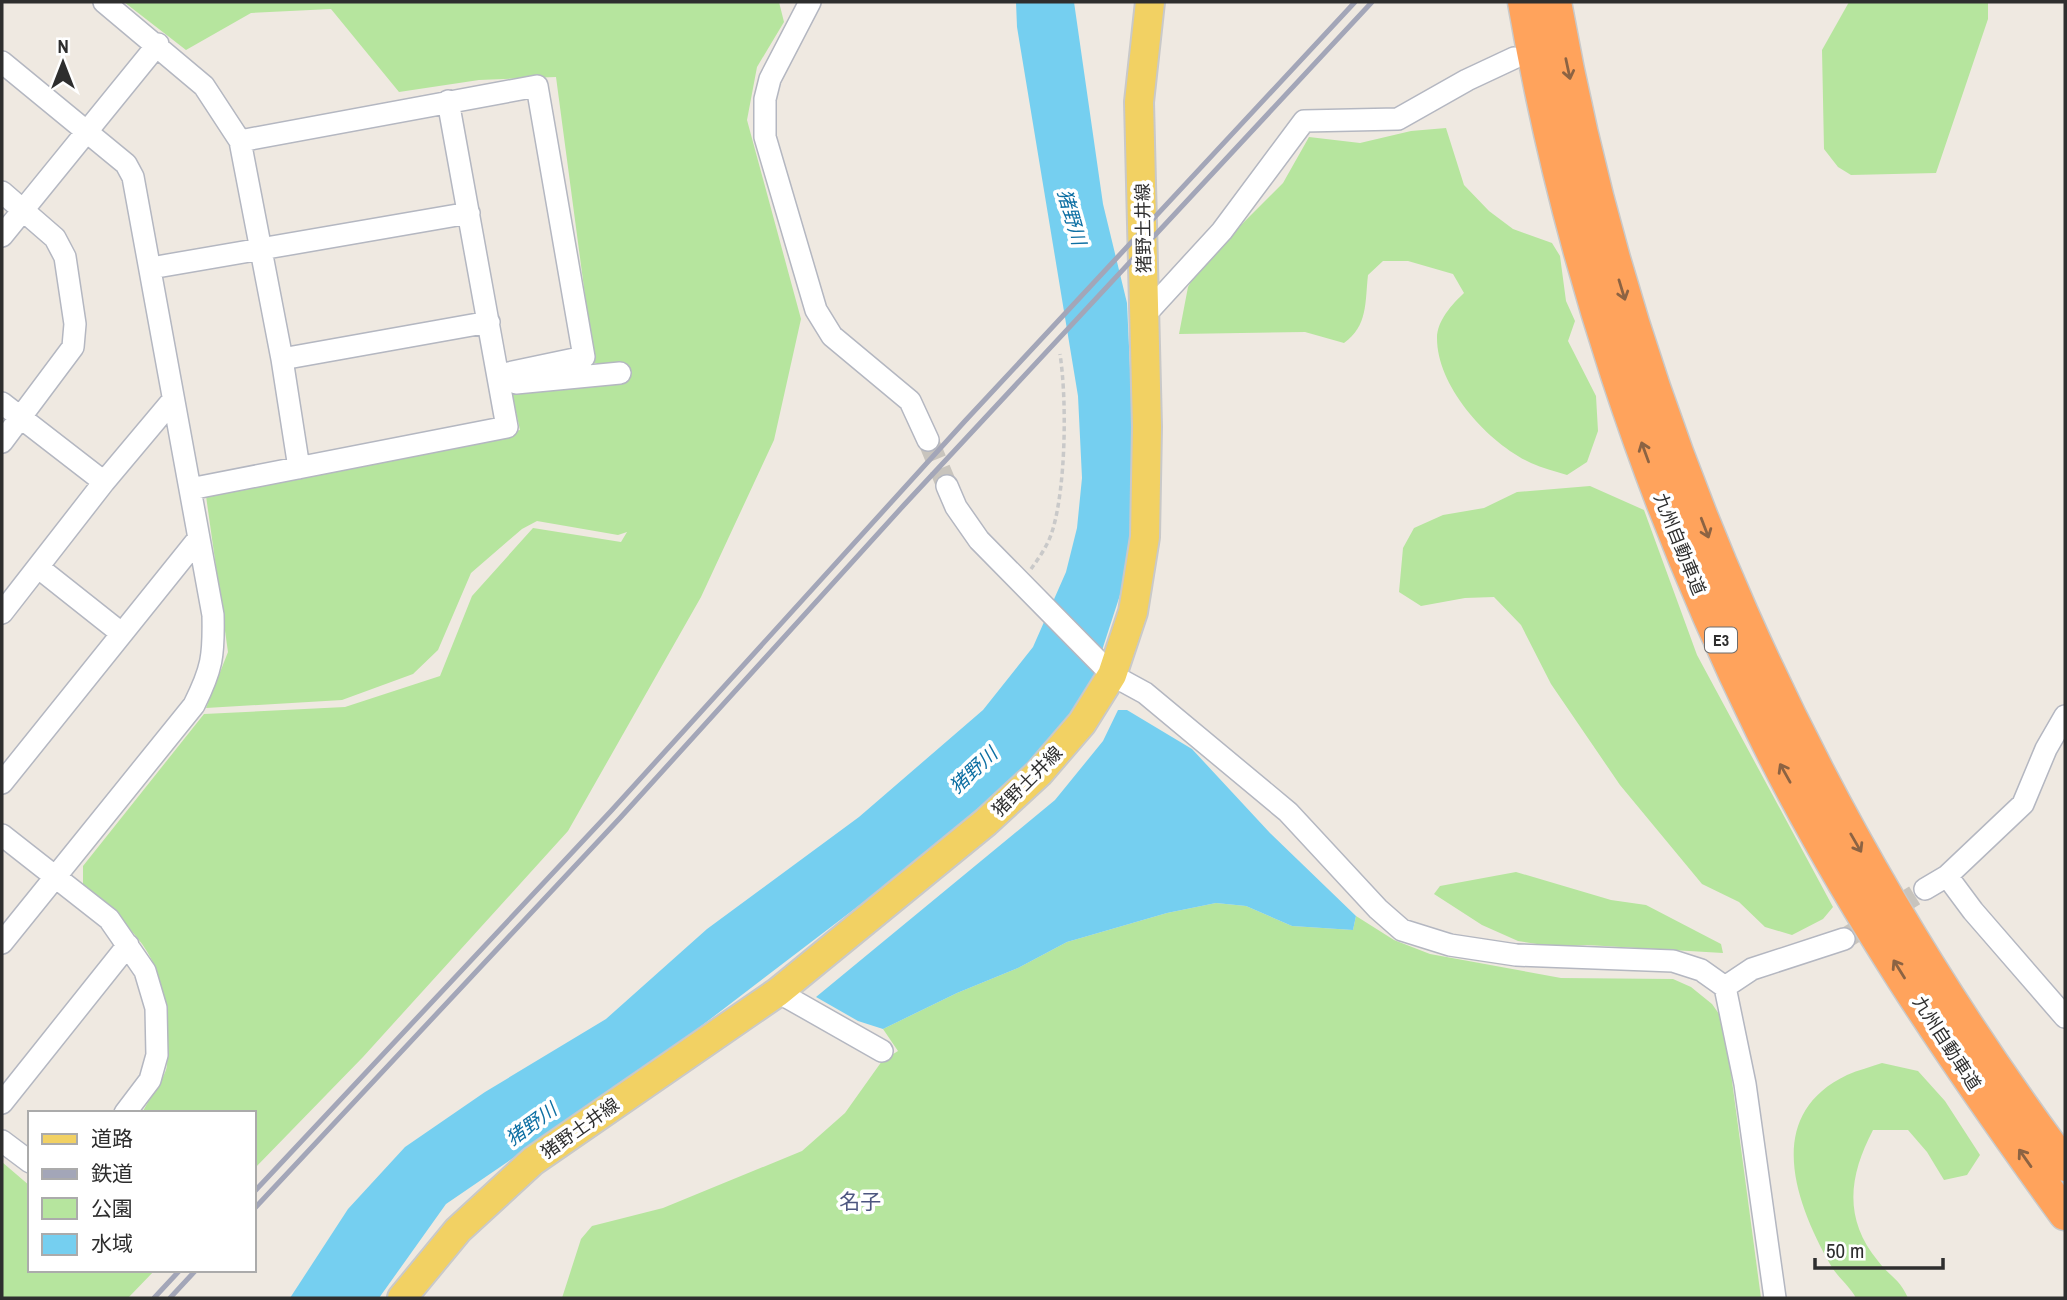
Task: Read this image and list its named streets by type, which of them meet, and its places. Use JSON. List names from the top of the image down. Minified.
{"streets":{"highway":["九州自動車道","E3"],"main road":["猪野土井線"]},"districts":["名子"],"water":["猪野川"],"legend":["道路","鉄道","公園","水域"],"scale_bar":"50 m","north":"top"}
